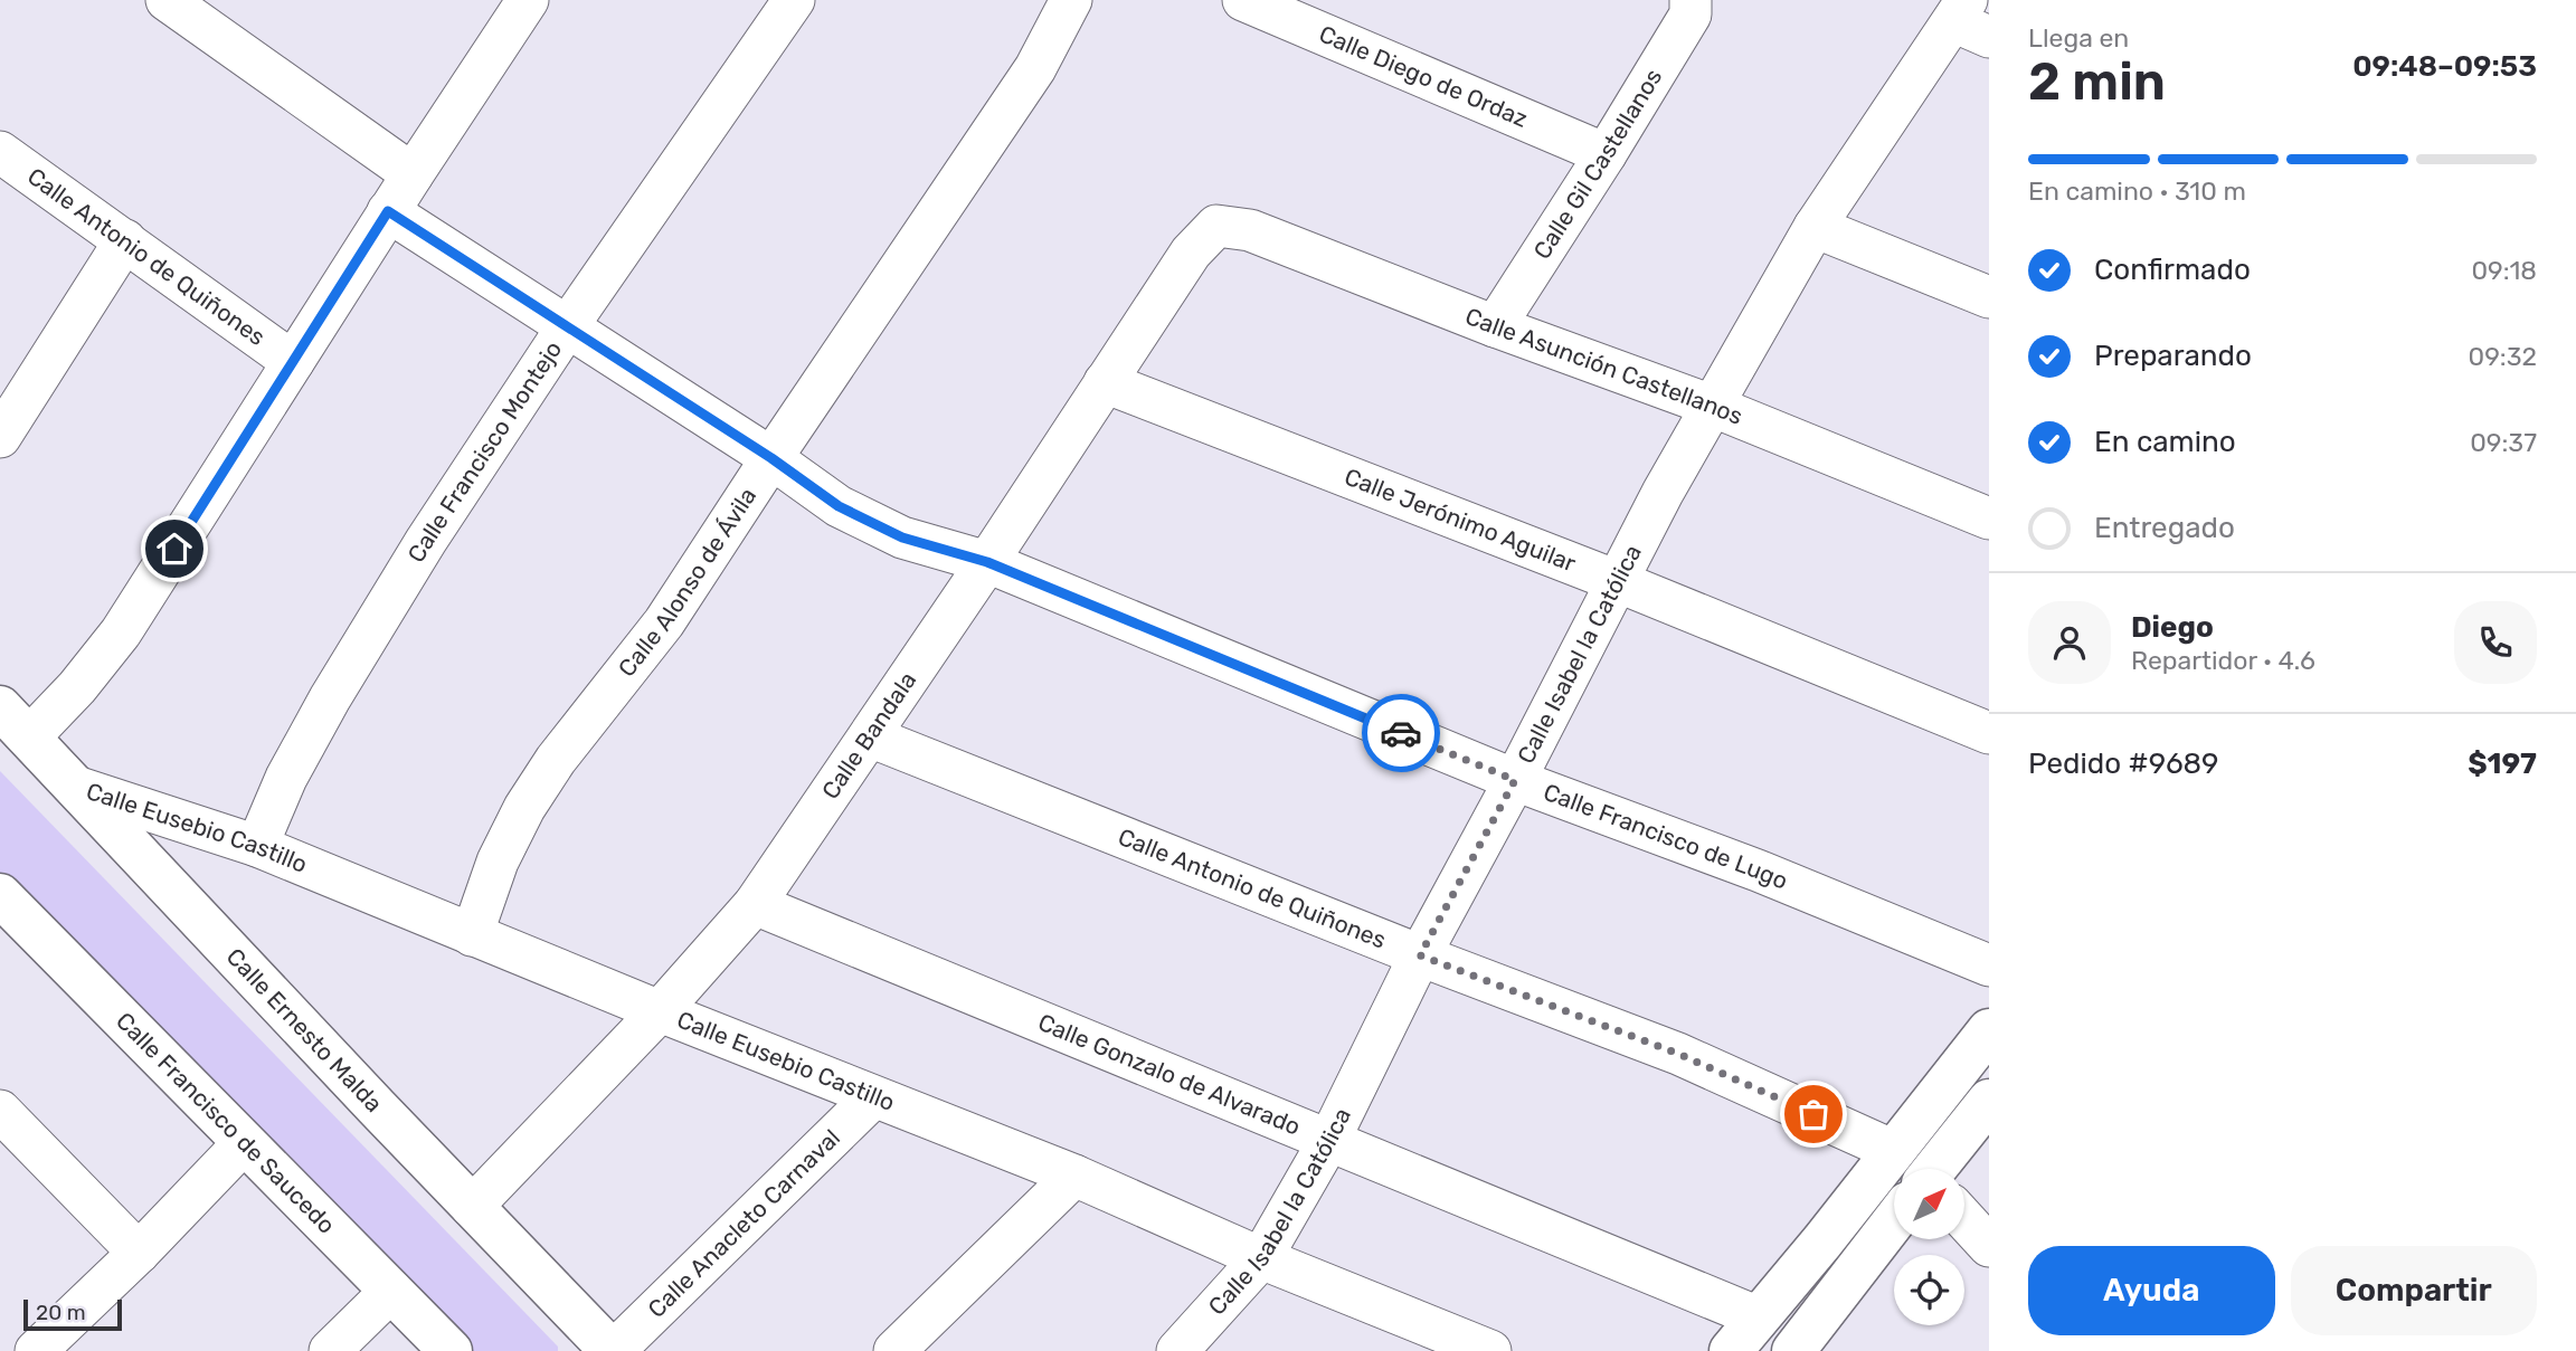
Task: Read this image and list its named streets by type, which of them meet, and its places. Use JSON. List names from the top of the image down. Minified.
{"streets":{"main road":["Calle Ernesto Malda","Calle Francisco de Saucedo"],"street":["Calle Diego de Ordaz","Calle Gil Castellanos","Calle Antonio de Quiñones","Calle Asunción Castellanos","Calle Francisco Montejo","Calle Jerónimo Aguilar","Calle Alonso de Ávila","Calle Isabel la Católica","Calle Bandala","Calle Eusebio Castillo","Calle Francisco de Lugo","Calle Gonzalo de Alvarado","Calle Anacleto Carnaval"]},"crossings":[["Calle Diego de Ordaz","Calle Gil Castellanos"],["Calle Gil Castellanos","Calle Asunción Castellanos"],["Calle Antonio de Quiñones","Calle Isabel la Católica"],["Calle Antonio de Quiñones","Calle Bandala"],["Calle Asunción Castellanos","Calle Isabel la Católica"],["Calle Asunción Castellanos","Calle Bandala"],["Calle Francisco Montejo","Calle Eusebio Castillo"],["Calle Francisco Montejo","Calle Francisco de Lugo"],["Calle Jerónimo Aguilar","Calle Isabel la Católica"],["Calle Jerónimo Aguilar","Calle Bandala"],["Calle Alonso de Ávila","Calle Eusebio Castillo"],["Calle Alonso de Ávila","Calle Francisco de Lugo"],["Calle Isabel la Católica","Calle Eusebio Castillo"],["Calle Isabel la Católica","Calle Francisco de Lugo"],["Calle Isabel la Católica","Calle Gonzalo de Alvarado"],["Calle Bandala","Calle Eusebio Castillo"],["Calle Bandala","Calle Francisco de Lugo"],["Calle Bandala","Calle Ernesto Malda"],["Calle Bandala","Calle Gonzalo de Alvarado"],["Calle Eusebio Castillo","Calle Ernesto Malda"],["Calle Eusebio Castillo","Calle Anacleto Carnaval"],["Calle Ernesto Malda","Calle Anacleto Carnaval"]],"scale_bar":"20 m","north":"top right","page":{"heading":["2 min","Llega en","09:48–09:53"],"panel":["Diego","Repartidor · 4.6","Pedido #9689","$197"],"bar":"En camino · 310 m","list":[["Confirmado","09:18"],["Preparando","09:32"],["En camino","09:37"],"Entregado"],"buttons":["Ayuda","Compartir"],"scale":"20 m"}}
